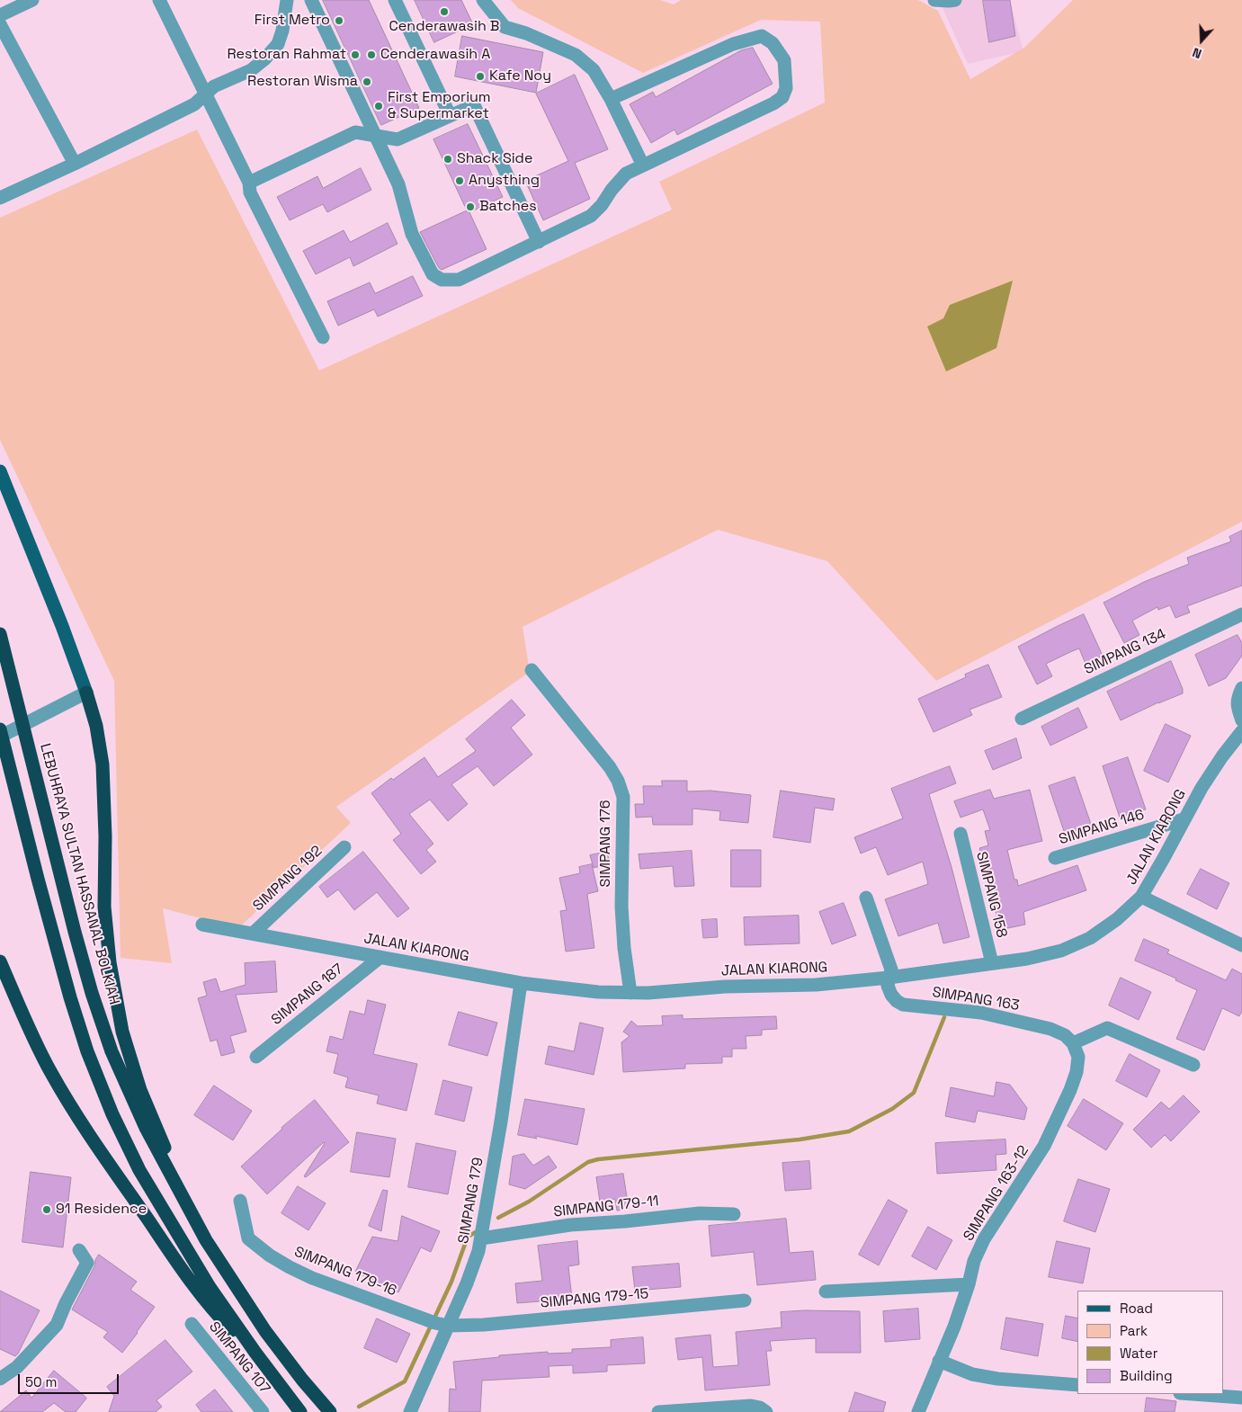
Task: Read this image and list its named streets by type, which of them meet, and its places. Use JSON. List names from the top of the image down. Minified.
{"streets":{"highway":["LEBUHRAYA SULTAN HASSANAL BOLKIAH"],"street":["SIMPANG 134","SIMPANG 146","JALAN KIARONG","SIMPANG 176","SIMPANG 192","SIMPANG 158","SIMPANG 187","SIMPANG 163","SIMPANG 163-12","SIMPANG 179","SIMPANG 179-11","SIMPANG 179-16","SIMPANG 179-15","SIMPANG 107"]},"crossings":[["SIMPANG 146","JALAN KIARONG"],["JALAN KIARONG","SIMPANG 176"],["JALAN KIARONG","SIMPANG 192"],["JALAN KIARONG","SIMPANG 158"],["JALAN KIARONG","SIMPANG 187"],["JALAN KIARONG","SIMPANG 163"],["JALAN KIARONG","SIMPANG 179"],["SIMPANG 163","SIMPANG 163-12"],["SIMPANG 179","SIMPANG 179-11"],["SIMPANG 179","SIMPANG 179-16"],["SIMPANG 179","SIMPANG 179-15"],["SIMPANG 179-16","SIMPANG 179-15"]],"places":["Cenderawasih B","First Metro","Restoran Rahmat","Cenderawasih A","Kafe Noy","Restoran Wisma","First Emporium & Supermarket","Shack Side","Anysthing","Batches","91 Residence"],"legend":["Road","Park","Water","Building"],"scale_bar":"50 m","north":"bottom"}
